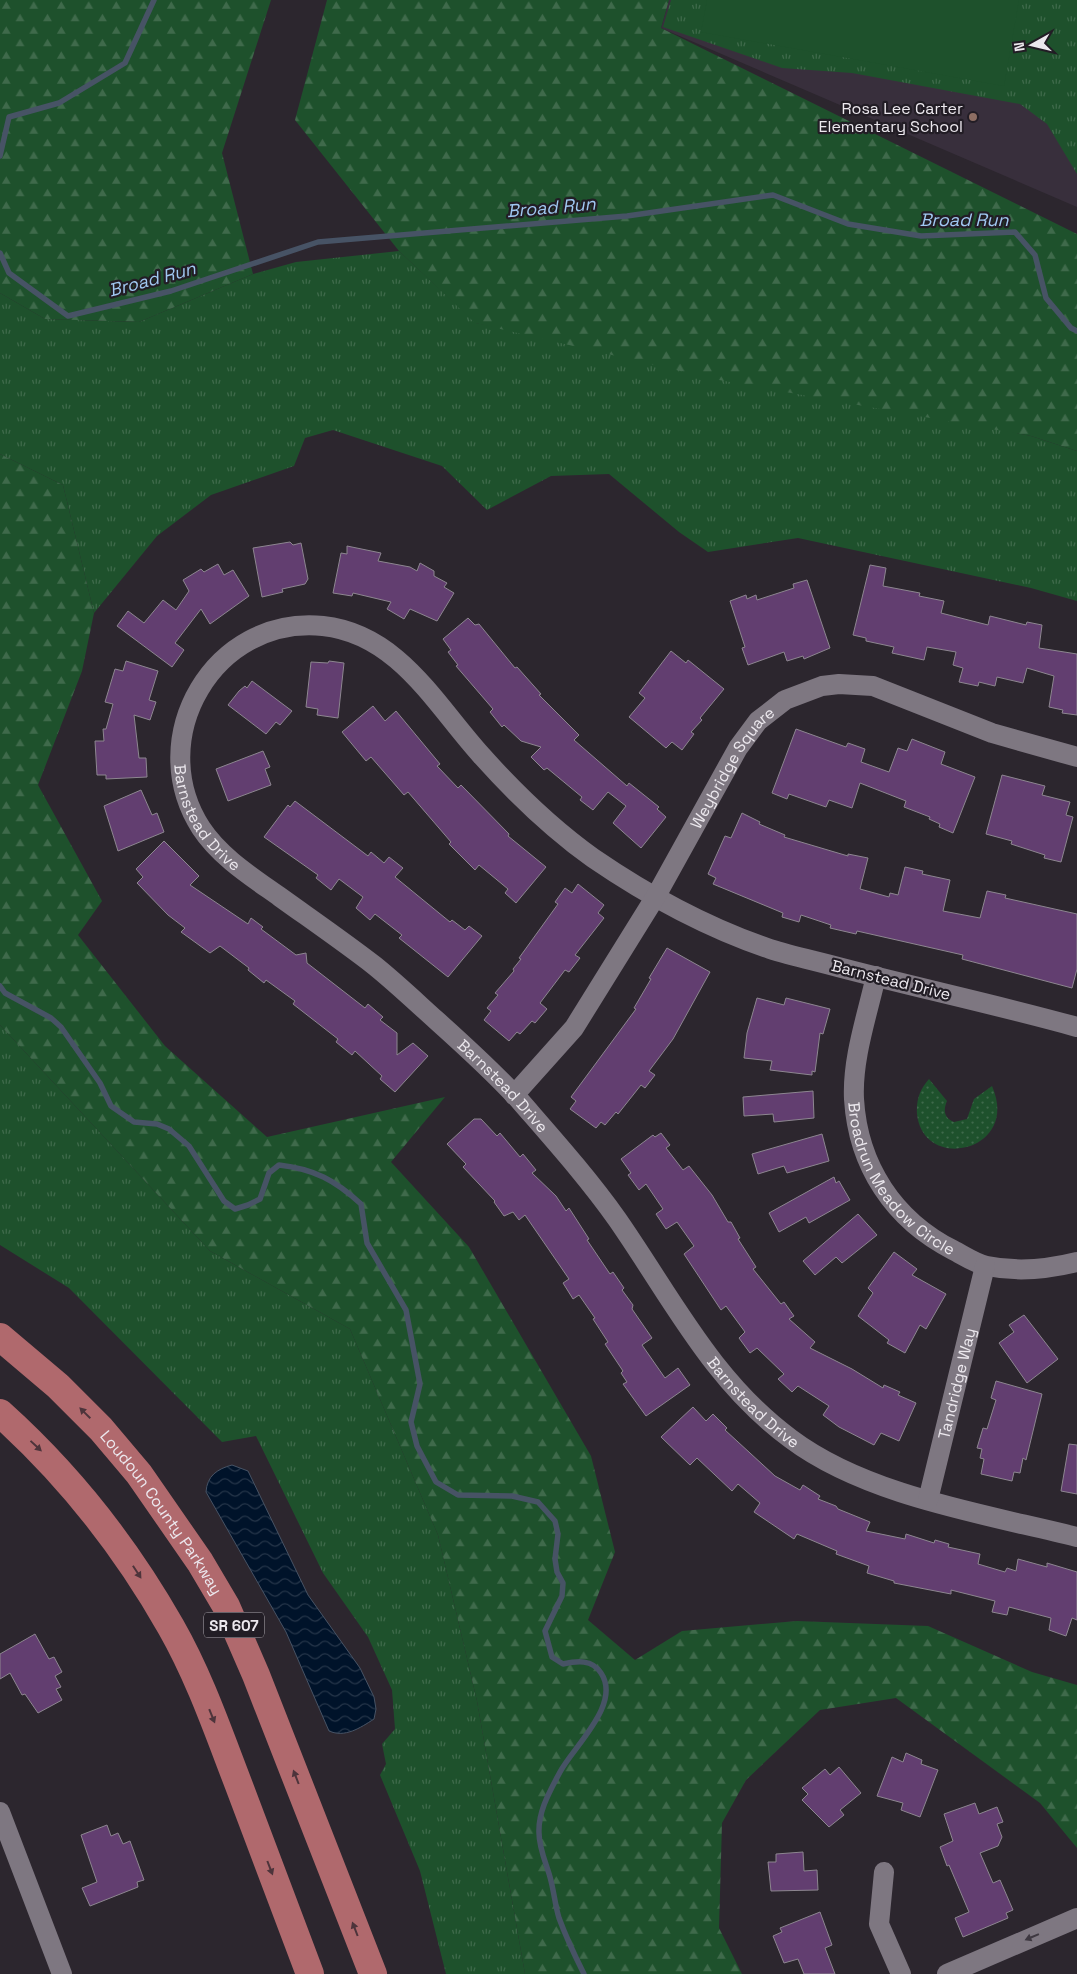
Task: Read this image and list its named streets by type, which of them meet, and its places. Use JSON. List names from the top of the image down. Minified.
{"streets":{"main road":["Loudoun County Parkway","SR 607"],"street":["Weybridge Square","Barnstead Drive","Broadrun Meadow Circle","Tandridge Way"]},"crossings":[["Weybridge Square","Barnstead Drive"],["Barnstead Drive","Broadrun Meadow Circle"],["Barnstead Drive","Tandridge Way"],["Broadrun Meadow Circle","Tandridge Way"]],"water":["Broad Run"],"places":["Rosa Lee Carter Elementary School"],"north":"left"}
